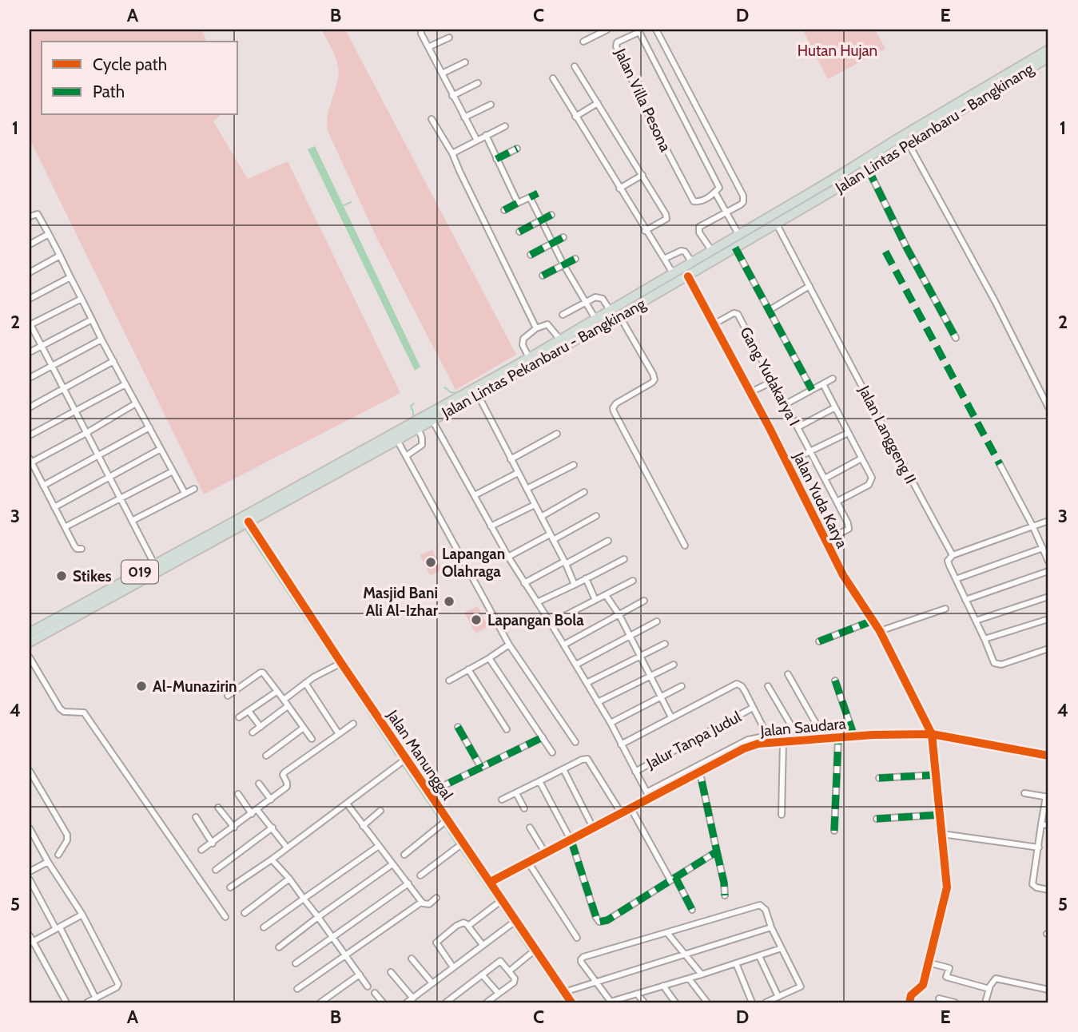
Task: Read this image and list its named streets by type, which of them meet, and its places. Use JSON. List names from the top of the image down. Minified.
{"streets":{"highway":["Jalan Lintas Pekanbaru - Bangkinang","019"],"street":["Jalan Villa Pesona","Gang Yudakarya I","Jalan Langgeng II","Jalan Yuda Karya","Jalan Saudara","Jalur Tanpa Judul","Jalan Manunggal"]},"crossings":[["Jalan Villa Pesona","Jalan Lintas Pekanbaru - Bangkinang"],["Jalan Lintas Pekanbaru - Bangkinang","Jalan Langgeng II"],["Jalan Lintas Pekanbaru - Bangkinang","Jalan Yuda Karya"],["Jalan Lintas Pekanbaru - Bangkinang","Jalan Manunggal"],["Gang Yudakarya I","Jalan Yuda Karya"],["Jalan Yuda Karya","Jalan Saudara"],["Jalan Saudara","Jalur Tanpa Judul"],["Jalan Saudara","Jalan Manunggal"]],"parks":["Hutan Hujan"],"places":["Lapangan Olahraga","Stikes","Masjid Bani Ali Al-Izhar","Lapangan Bola","Al-Munazirin"],"legend":["Cycle path","Path"],"grid":{"columns":["A","B","C","D","E"],"rows":["1","2","3","4","5"]}}
